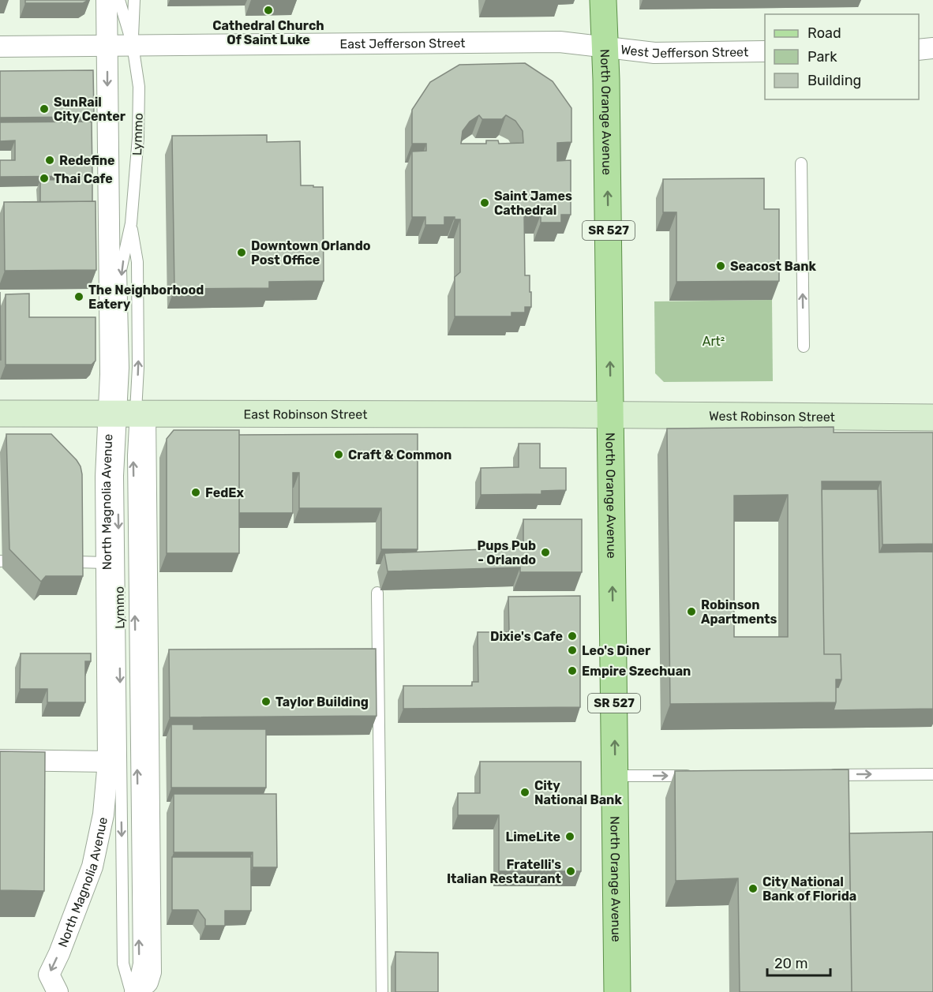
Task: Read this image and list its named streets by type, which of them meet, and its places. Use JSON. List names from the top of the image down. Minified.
{"streets":{"main road":["North Orange Avenue","SR 527","East Robinson Street","West Robinson Street"],"street":["East Jefferson Street","West Jefferson Street","North Magnolia Avenue"],"lane":["Lymmo"]},"crossings":[["East Jefferson Street","West Jefferson Street"],["East Jefferson Street","North Orange Avenue"],["East Jefferson Street","Lymmo"],["East Jefferson Street","North Magnolia Avenue"],["West Jefferson Street","North Orange Avenue"],["North Orange Avenue","East Robinson Street"],["North Orange Avenue","West Robinson Street"],["Lymmo","East Robinson Street"],["Lymmo","North Magnolia Avenue"],["East Robinson Street","West Robinson Street"],["East Robinson Street","North Magnolia Avenue"]],"one_way":["North Orange Avenue"],"parks":["Art²"],"places":["Cathedral Church Of Saint Luke","SunRail City Center","Redefine","Thai Cafe","Saint James Cathedral","Downtown Orlando Post Office","Seacost Bank","The Neighborhood Eatery","Craft & Common","FedEx","Pups Pub - Orlando","Robinson Apartments","Dixie's Cafe","Leo's Diner","Empire Szechuan","Taylor Building","City National Bank","LimeLite","Fratelli's Italian Restaurant","City National Bank of Florida"],"legend":["Road","Park","Building"],"scale_bar":"20 m"}
